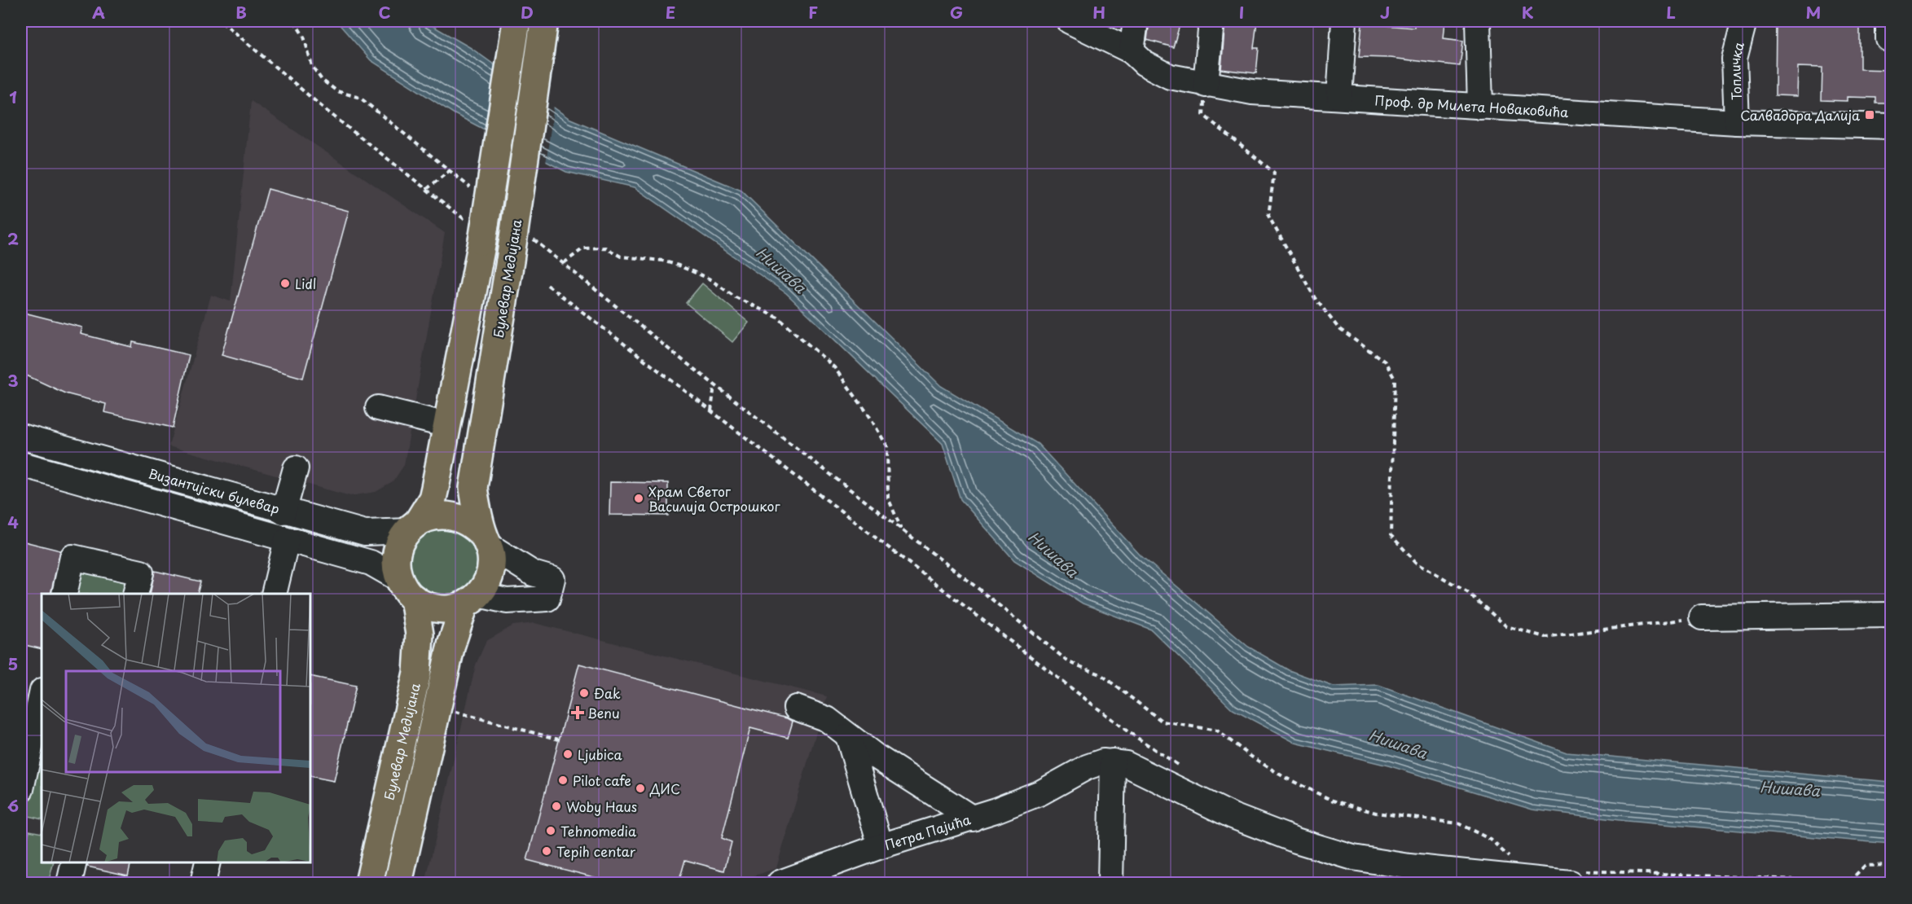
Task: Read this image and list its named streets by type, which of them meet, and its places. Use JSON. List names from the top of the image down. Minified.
{"streets":{"main road":["Булевар Медијана"],"street":["Топличка","Проф. др Милета Новаковића","Византијски булевар","Петра Пајића"]},"crossings":[["Топличка","Проф. др Милета Новаковића"],["Булевар Медијана","Византијски булевар"]],"water":["Нишава"],"places":{"transit":["Салвадора Далија"],"other":["Lidl","Храм Светог Василија Острошког","Đak","Ljubica","Pilot cafe","ДИС","Woby Haus","Tehnomedia","Tepih centar"],"health":["Benu"]},"grid":{"columns":["A","B","C","D","E","F","G","H","I","J","K","L","M"],"rows":["1","2","3","4","5","6"]}}
